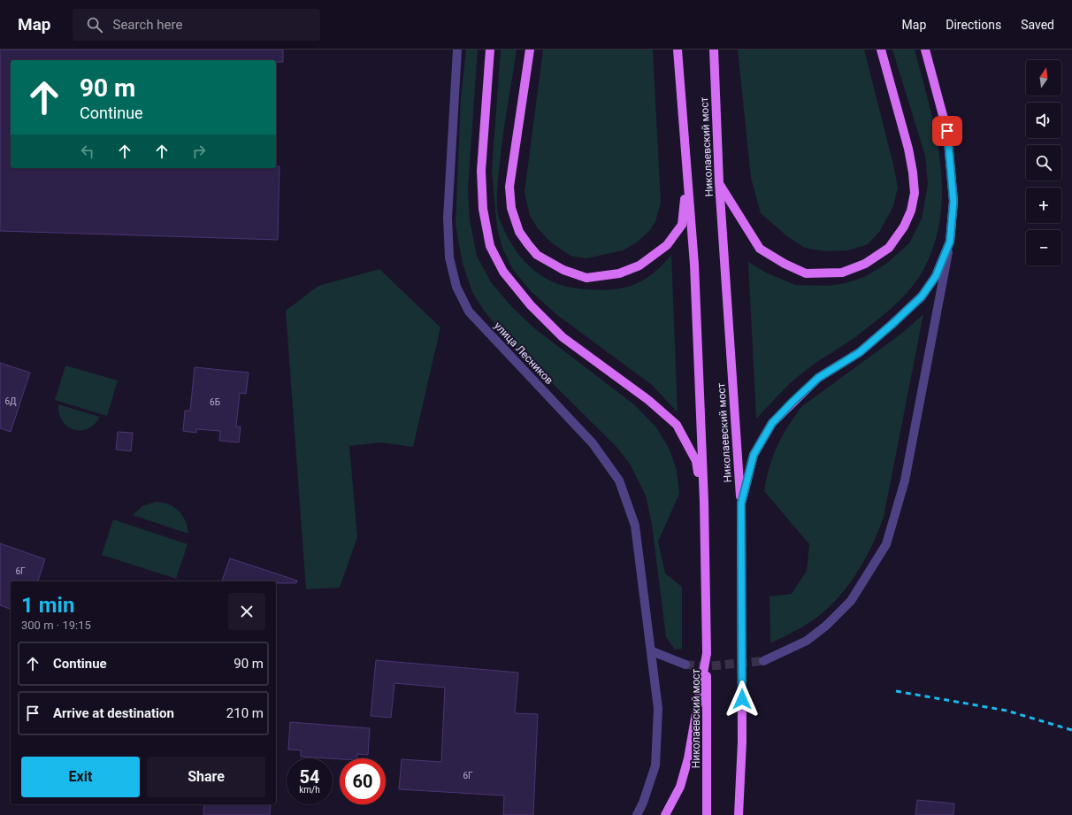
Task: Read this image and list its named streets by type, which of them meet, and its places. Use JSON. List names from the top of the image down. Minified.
{"streets":{"main road":["Николаевский мост"],"street":["улица Лесников"]},"house_numbers":["6Д","6Б","6Г","6Г"],"north":"top","page":{"header":"Map","search":"Search here","nav":["Map","Directions","Saved"],"map_buttons":["+","−"],"turn":["90 m","Continue"],"heading":["1 min","300 m · 19:15"],"list":[{"name":"Continue","value":"90 m"},{"name":"Arrive at destination","value":"210 m"}],"buttons":["Exit","Share"],"speed":"54 km/h","limit":"60"}}
